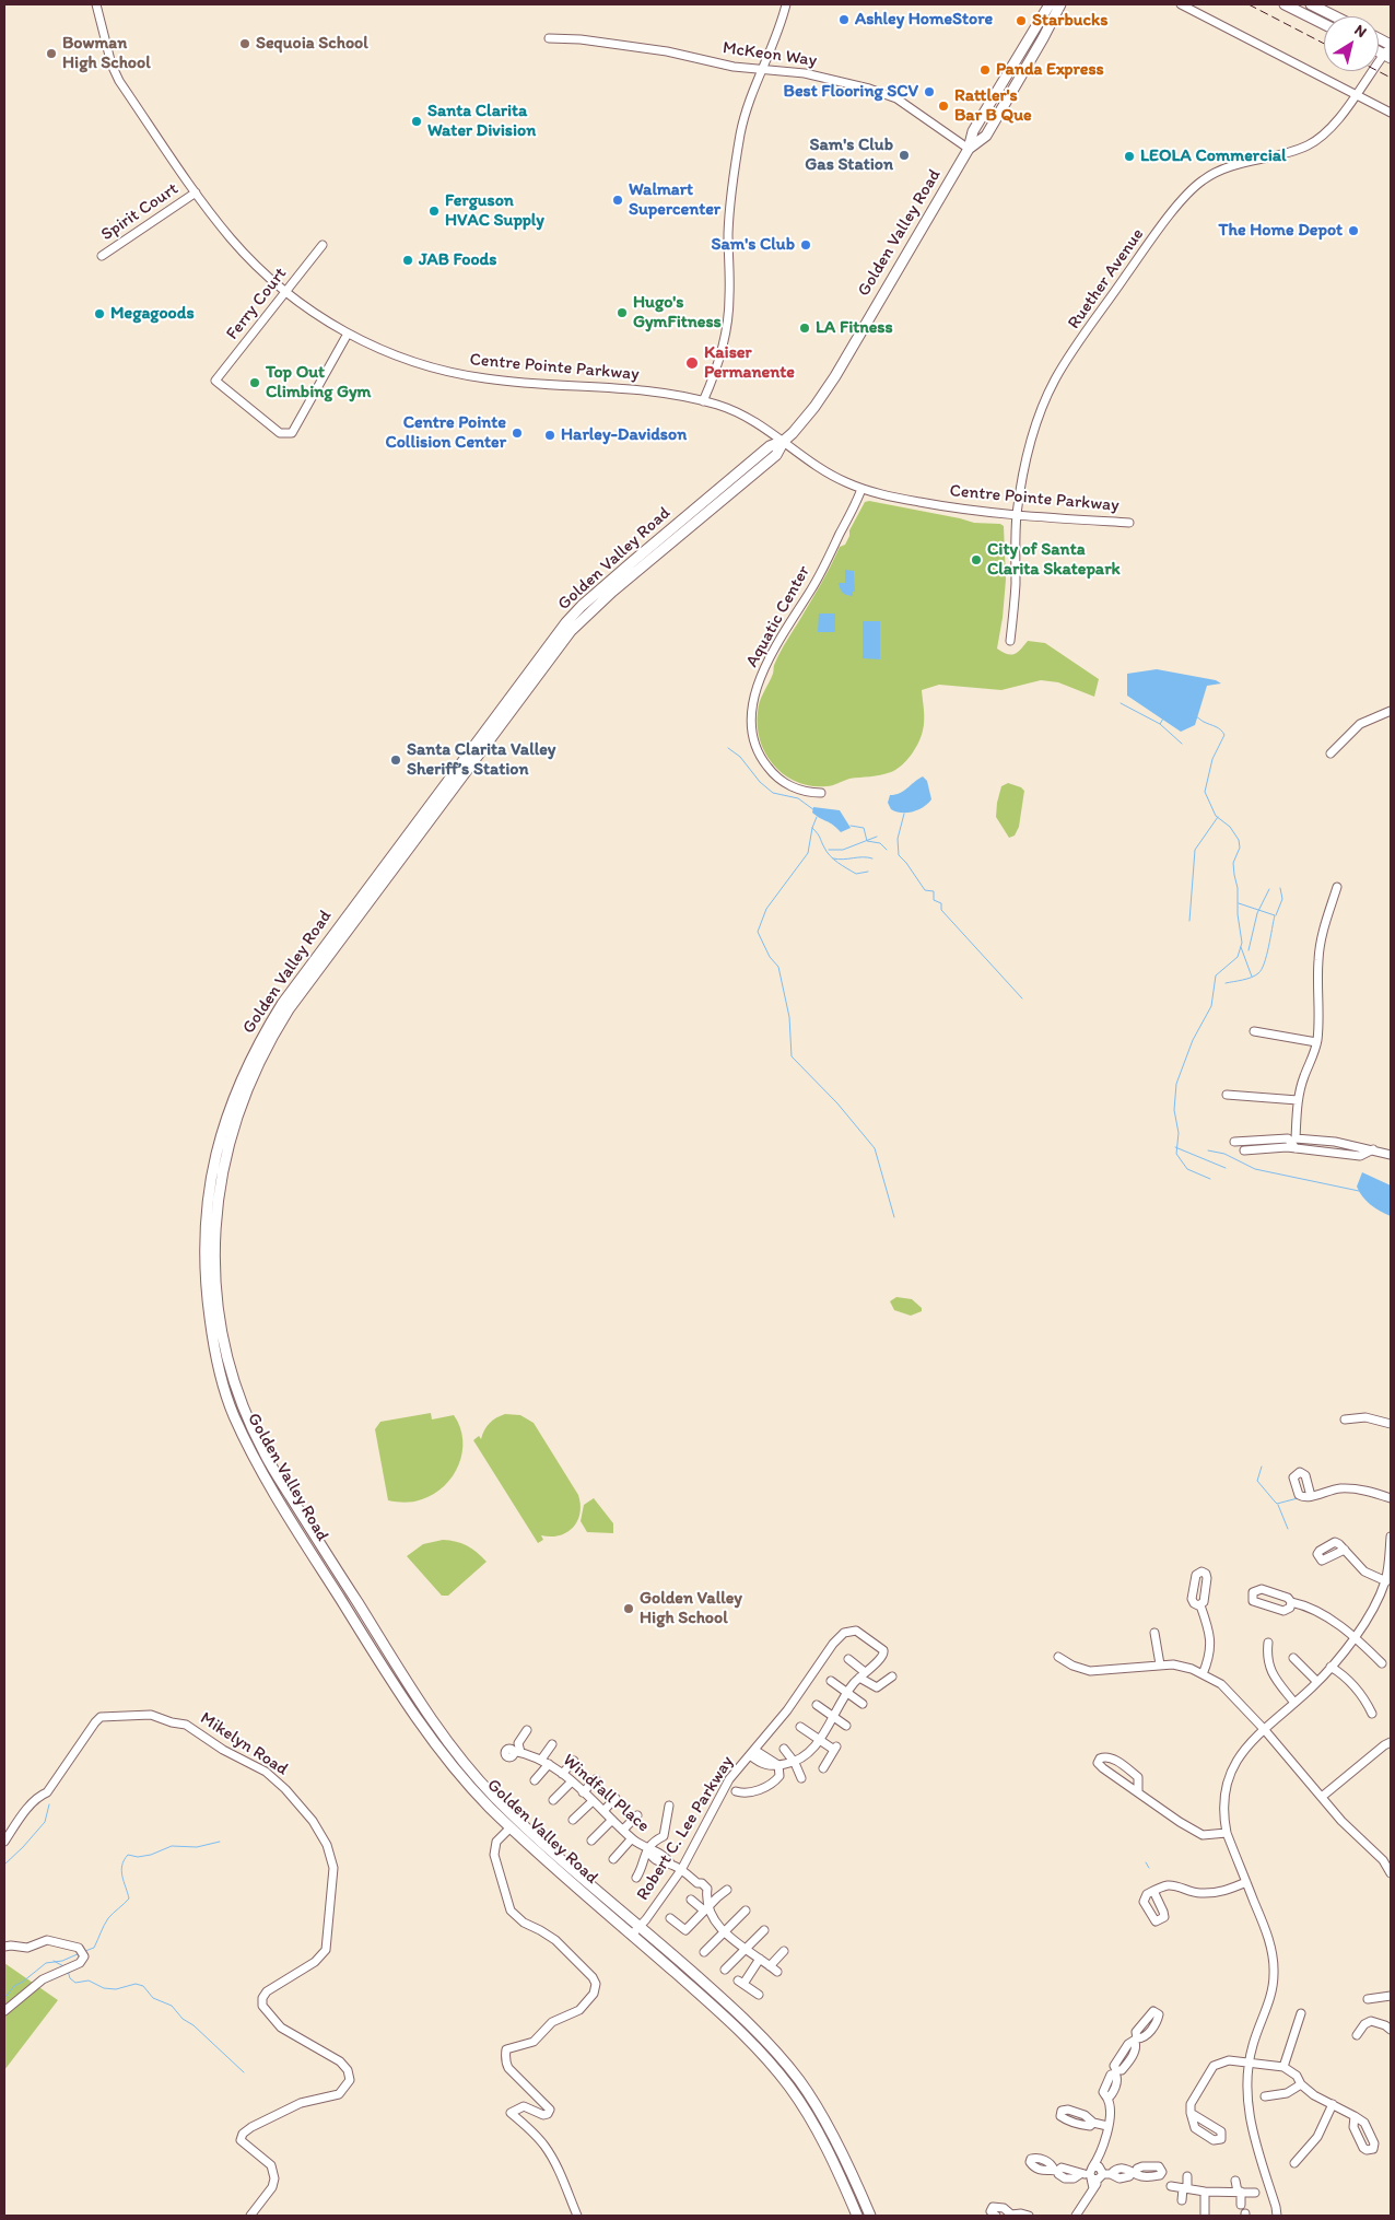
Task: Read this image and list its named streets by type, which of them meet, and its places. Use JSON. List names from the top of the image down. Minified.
{"streets":{"main road":["Golden Valley Road"],"street":["McKeon Way","Spirit Court","Ruether Avenue","Ferry Court","Centre Pointe Parkway","Aquatic Center","Mikelyn Road","Windfall Place","Robert C. Lee Parkway"]},"crossings":[["McKeon Way","Golden Valley Road"],["Spirit Court","Centre Pointe Parkway"],["Golden Valley Road","Centre Pointe Parkway"],["Golden Valley Road","Robert C. Lee Parkway"],["Ruether Avenue","Centre Pointe Parkway"],["Ferry Court","Centre Pointe Parkway"],["Centre Pointe Parkway","Aquatic Center"],["Windfall Place","Robert C. Lee Parkway"]],"places":["Ashley HomeStore","Starbucks","Sequoia School","Bowman High School","Panda Express","Best Flooring SCV","Rattler's Bar B Que","Santa Clarita Water Division","Sam's Club Gas Station","LEOLA Commercial","Walmart Supercenter","Ferguson HVAC Supply","The Home Depot","Sam's Club","JAB Foods","Hugo's GymFitness","Megagoods","LA Fitness","Kaiser Permanente","Top Out Climbing Gym","Centre Pointe Collision Center","Harley-Davidson","City of Santa Clarita Skatepark","Santa Clarita Valley Sheriff’s Station","Golden Valley High School"],"north":"top right"}
